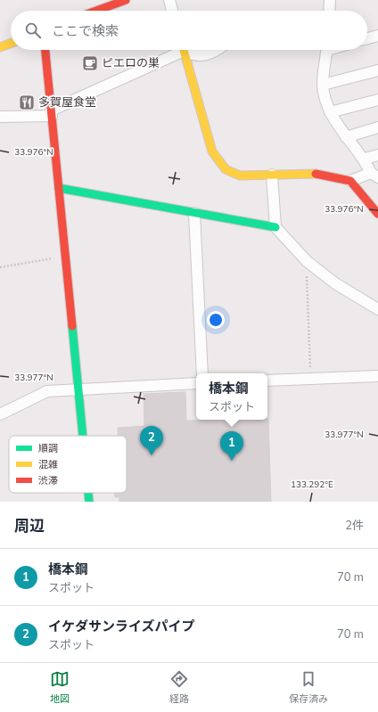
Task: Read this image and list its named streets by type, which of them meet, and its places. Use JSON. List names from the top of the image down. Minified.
{"places":{"cafe":["ピエロの巣"],"restaurant":["多賀屋食堂"]},"legend":["順調","混雑","渋滞"],"page":{"search":"ここで検索","popup":["橋本鋼","スポット"],"pins":["2","1"],"heading":["周辺","2件"],"list":[{"mark":"1","name":"橋本鋼","note":"スポット","value":"70 m"},{"mark":"2","name":"イケダサンライズパイプ","note":"スポット","value":"70 m"}],"nav":["地図","経路","保存済み"]},"coordinates":["33.976°N","33.977°N","133.292°E"]}
